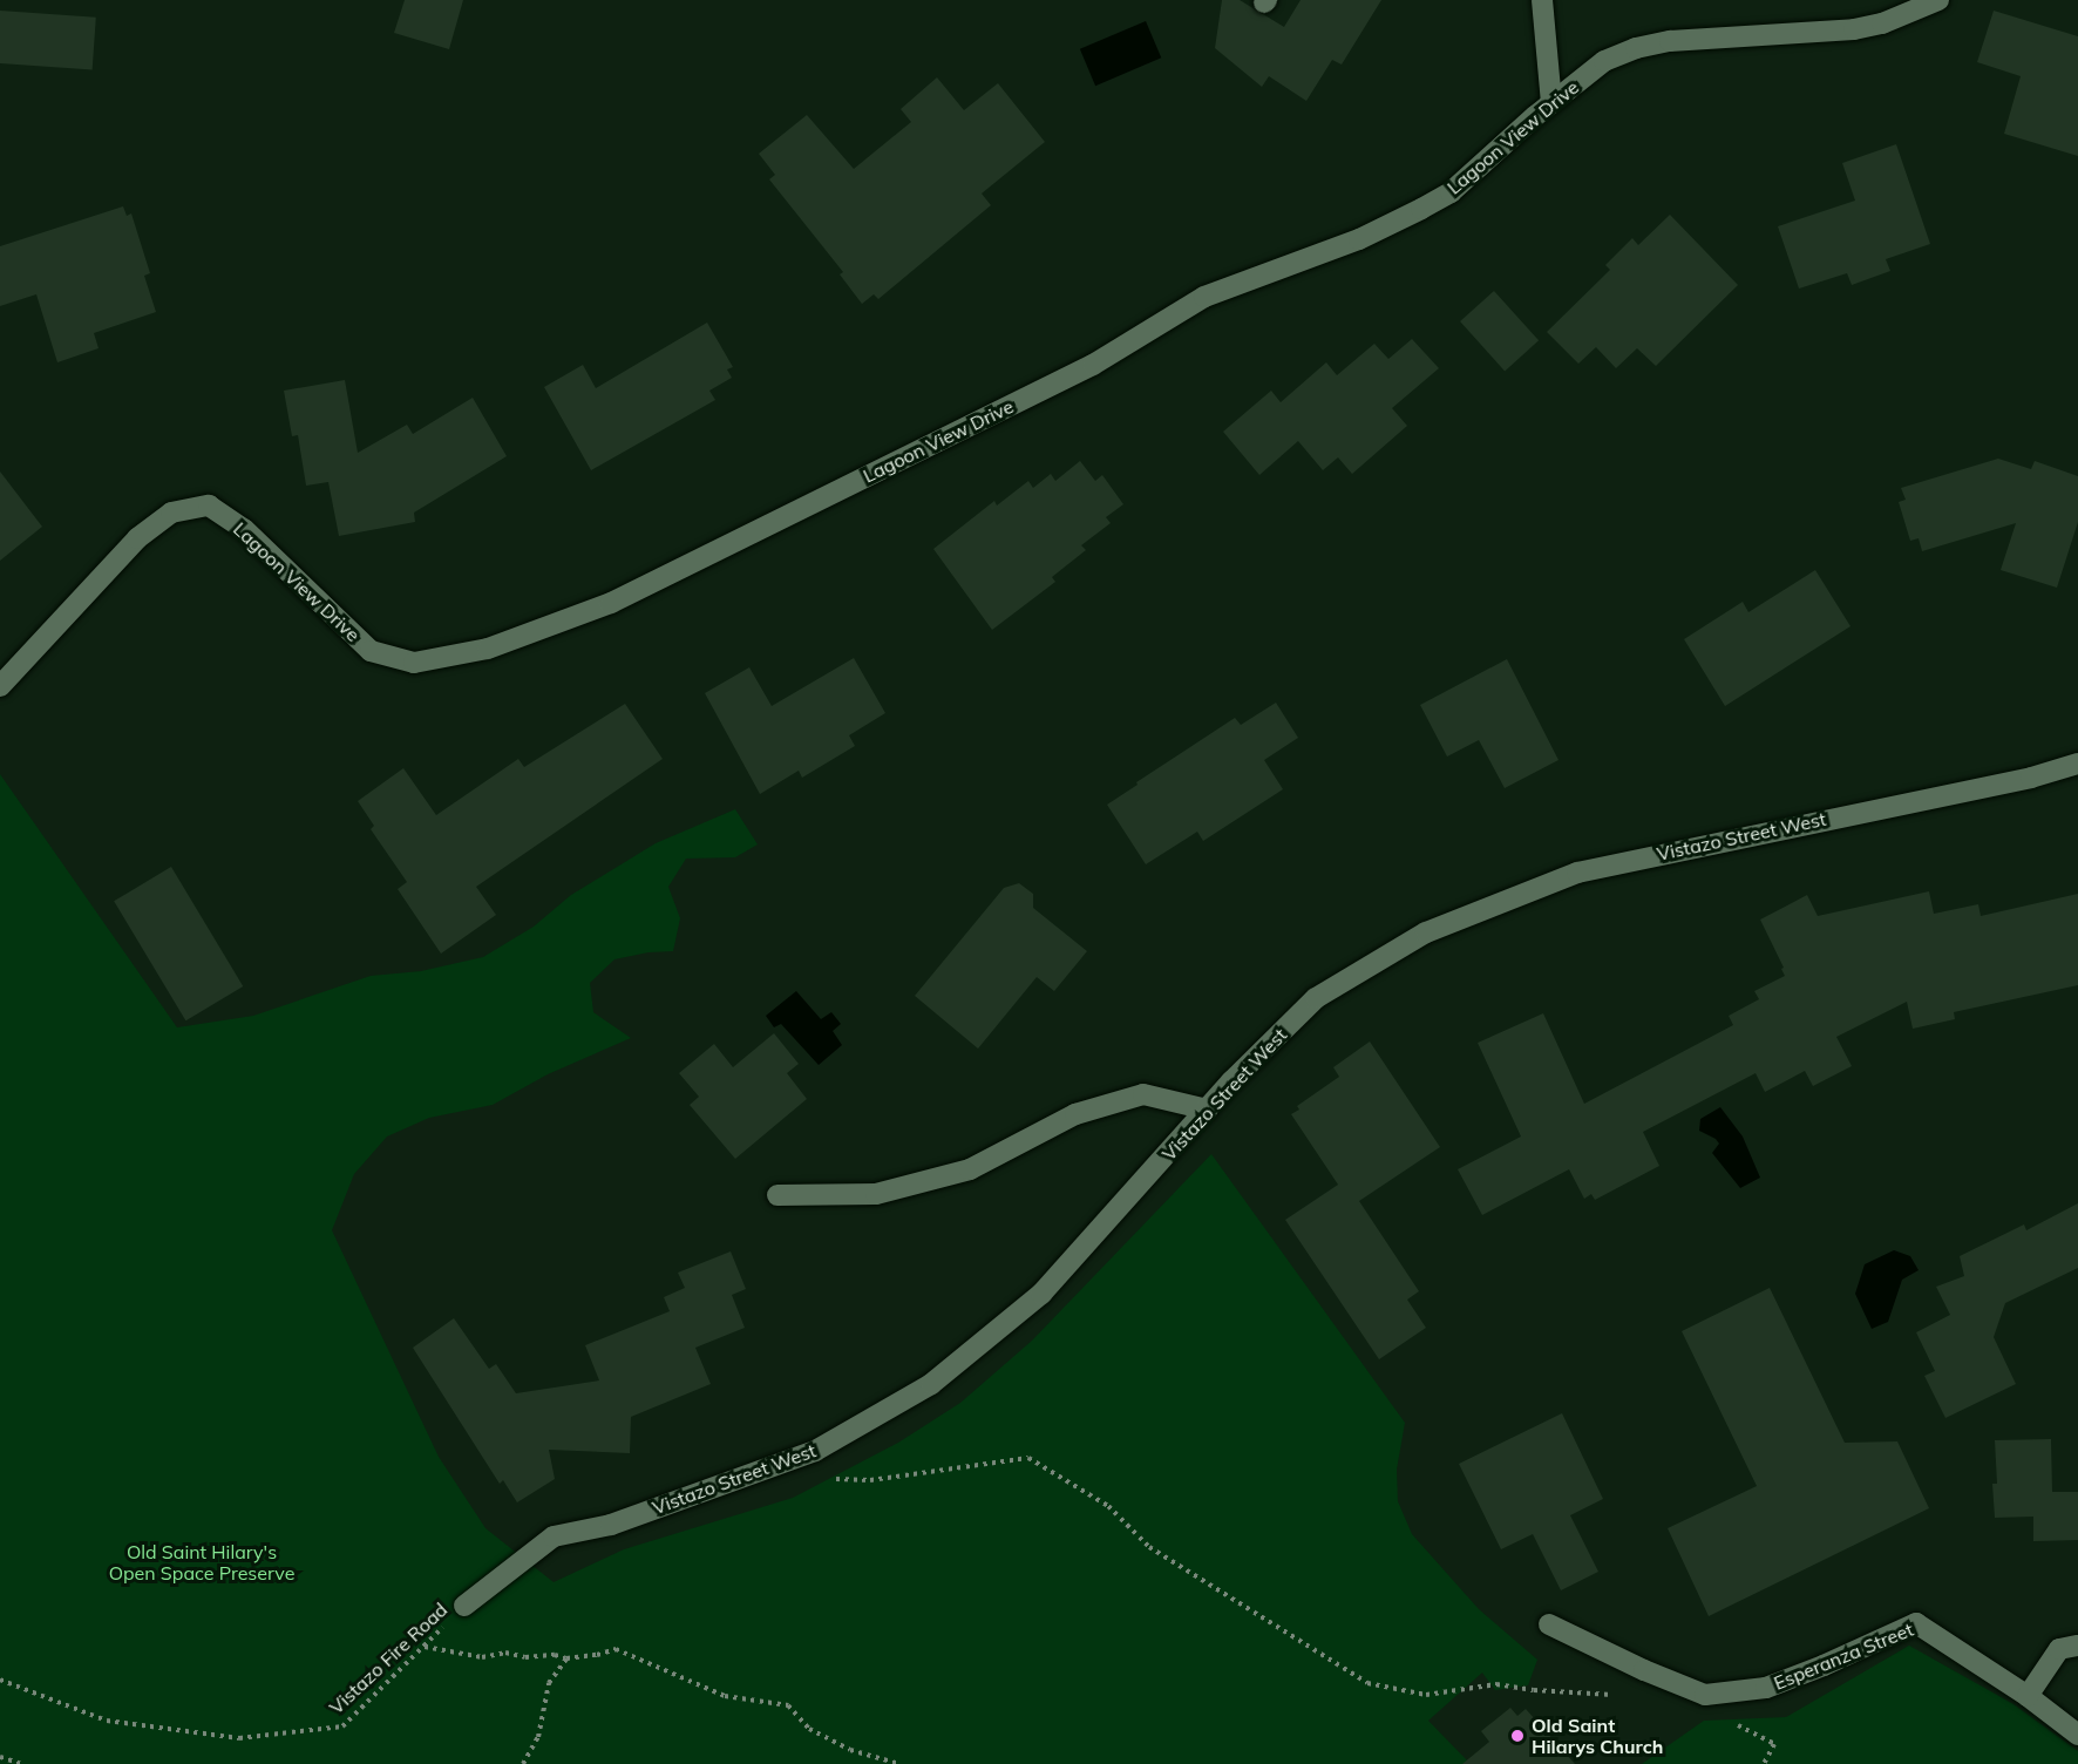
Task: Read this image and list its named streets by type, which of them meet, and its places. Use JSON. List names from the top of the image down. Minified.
{"streets":{"street":["Lagoon View Drive","Vistazo Street West","Esperanza Street"],"path":["Vistazo Fire Road"]},"crossings":[["Vistazo Street West","Vistazo Fire Road"]],"parks":["Old Saint Hilary's Open Space Preserve"],"places":["Old Saint Hilarys Church"]}
